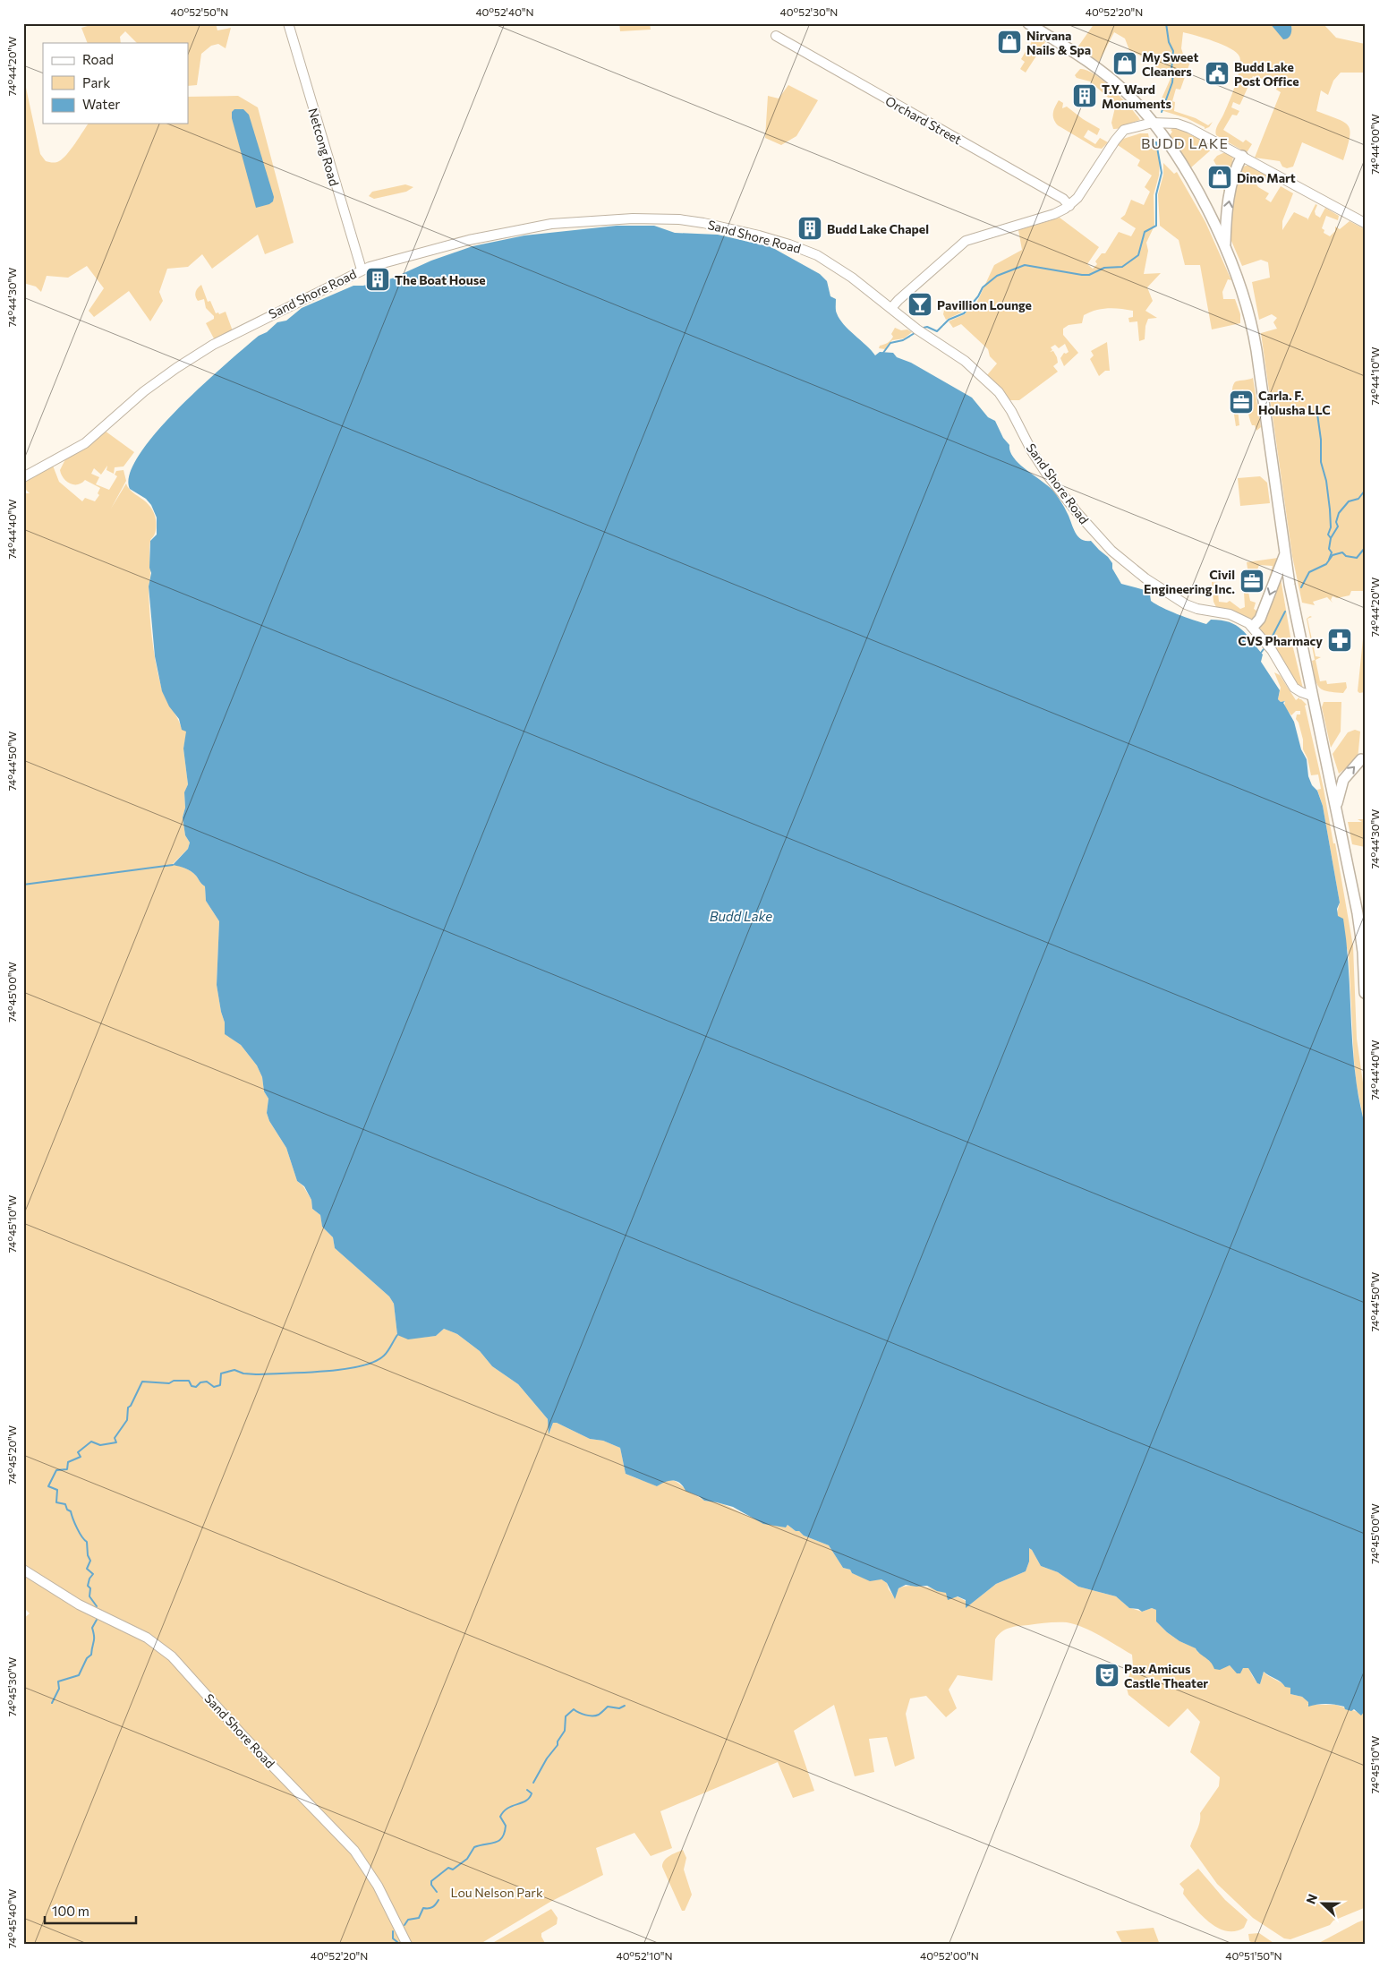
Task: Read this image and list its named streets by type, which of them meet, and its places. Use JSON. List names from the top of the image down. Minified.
{"streets":{"street":["Orchard Street","Netcong Road","Sand Shore Road"]},"crossings":[["Netcong Road","Sand Shore Road"]],"districts":["BUDD LAKE"],"water":["Budd Lake"],"parks":["Lou Nelson Park"],"places":{"shop":["Nirvana Nails & Spa","My Sweet Cleaners","Dino Mart"],"public building":["Budd Lake Post Office"],"building":["T.Y. Ward Monuments","Budd Lake Chapel","The Boat House"],"bar":["Pavillion Lounge"],"office":["Carla. F. Holusha LLC","Civil Engineering Inc."],"pharmacy":["CVS Pharmacy"],"theatre":["Pax Amicus Castle Theater"]},"legend":["Road","Park","Water"],"scale_bar":"100 m","north":"left","coordinates":["40°52'50\"N","40°52'40\"N","40°52'30\"N","40°52'20\"N","74°44'20\"W","74°44'00\"W","74°44'30\"W","74°44'10\"W","74°44'40\"W","74°44'50\"W","74°45'00\"W","74°45'10\"W","74°45'20\"W","74°45'30\"W","74°45'40\"W","40°52'10\"N","40°52'00\"N","40°51'50\"N"]}
